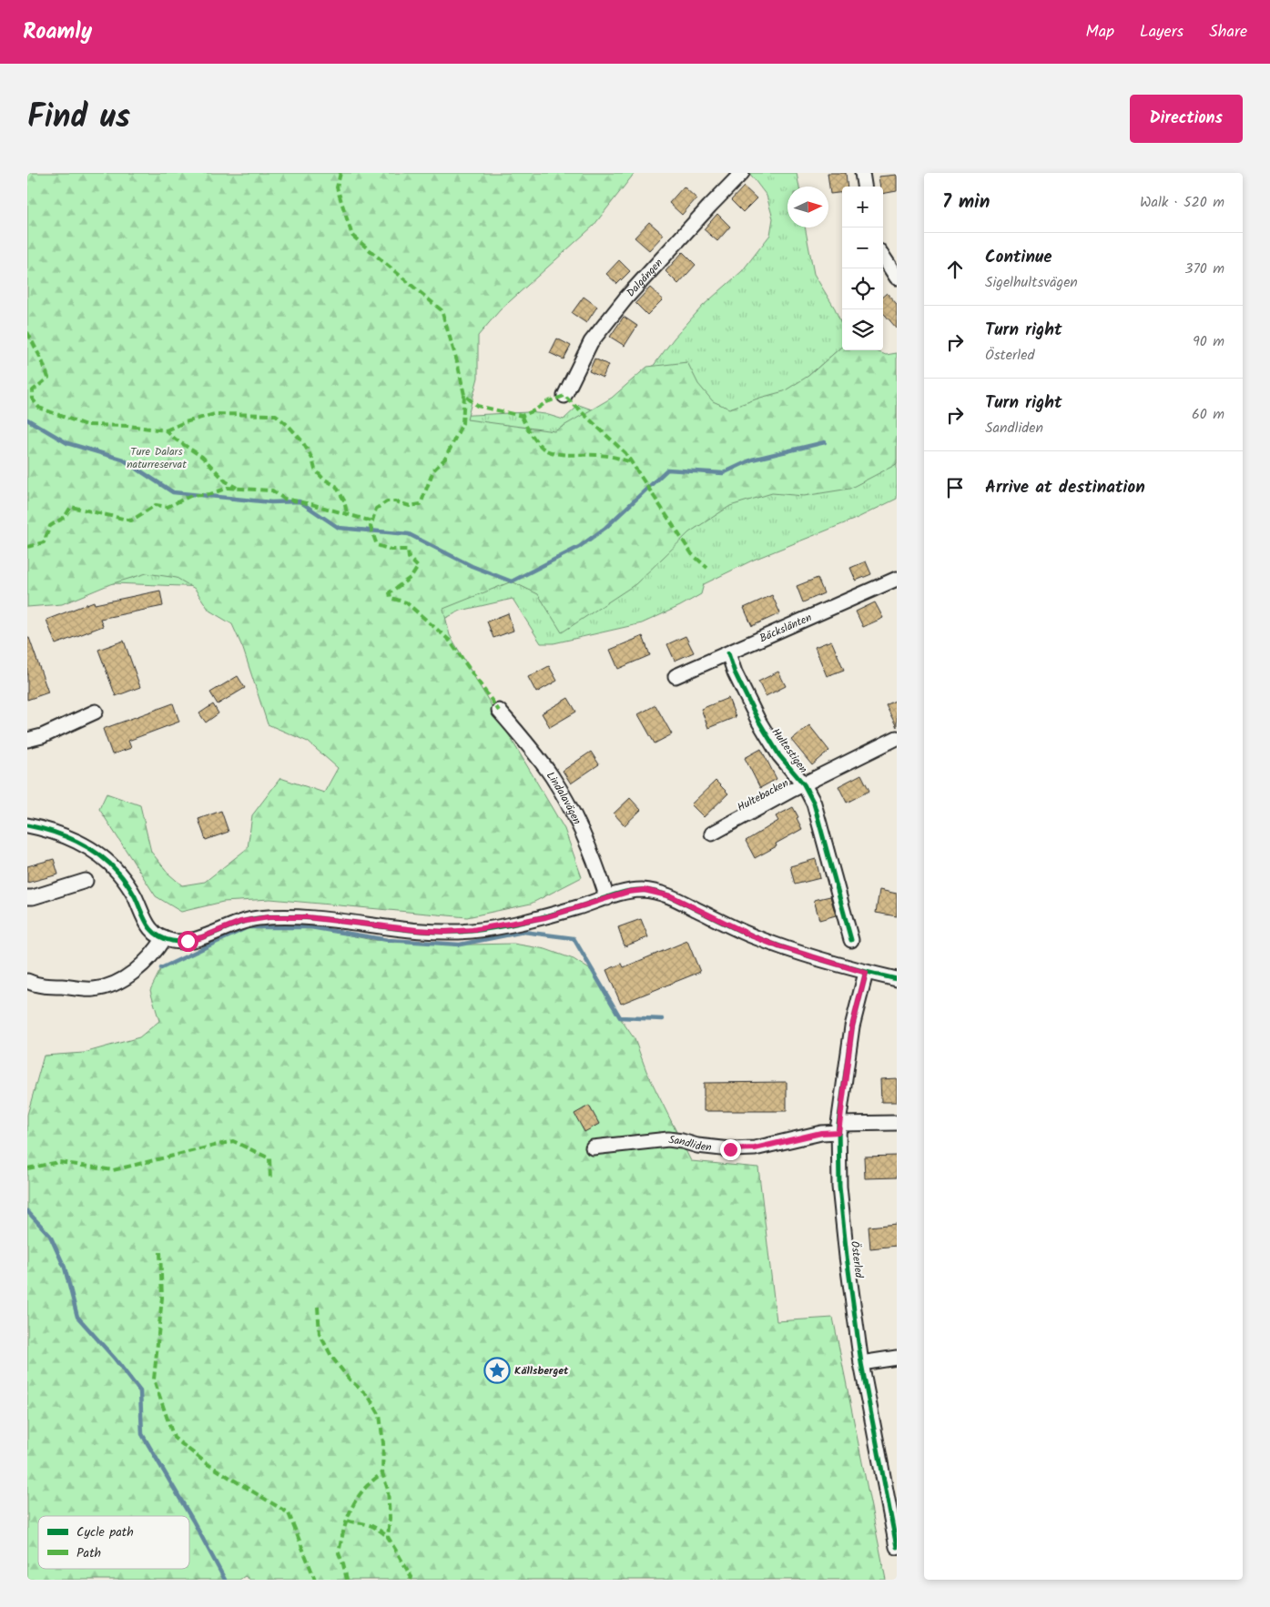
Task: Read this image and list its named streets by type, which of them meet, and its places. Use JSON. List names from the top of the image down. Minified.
{"streets":{"street":["Dalgången","Bäckslänten","Hultestigen","Hultebacken","Lindalavägen","Sandliden","Österled"]},"crossings":[["Bäckslänten","Hultestigen"],["Hultestigen","Hultebacken"],["Sandliden","Österled"]],"parks":["Ture Dalars naturreservat"],"places":{"place":["Källsberget"]},"legend":["Cycle path","Path"],"north":"right","page":{"header":"Roamly","nav":["Map","Layers","Share"],"title":"Find us","buttons":"Directions","heading":["7 min","Walk · 520 m"],"map_buttons":["+","−"],"list":[["Continue","Sigelhultsvägen","370 m"],["Turn right","Österled","90 m"],["Turn right","Sandliden","60 m"],"Arrive at destination"]}}
